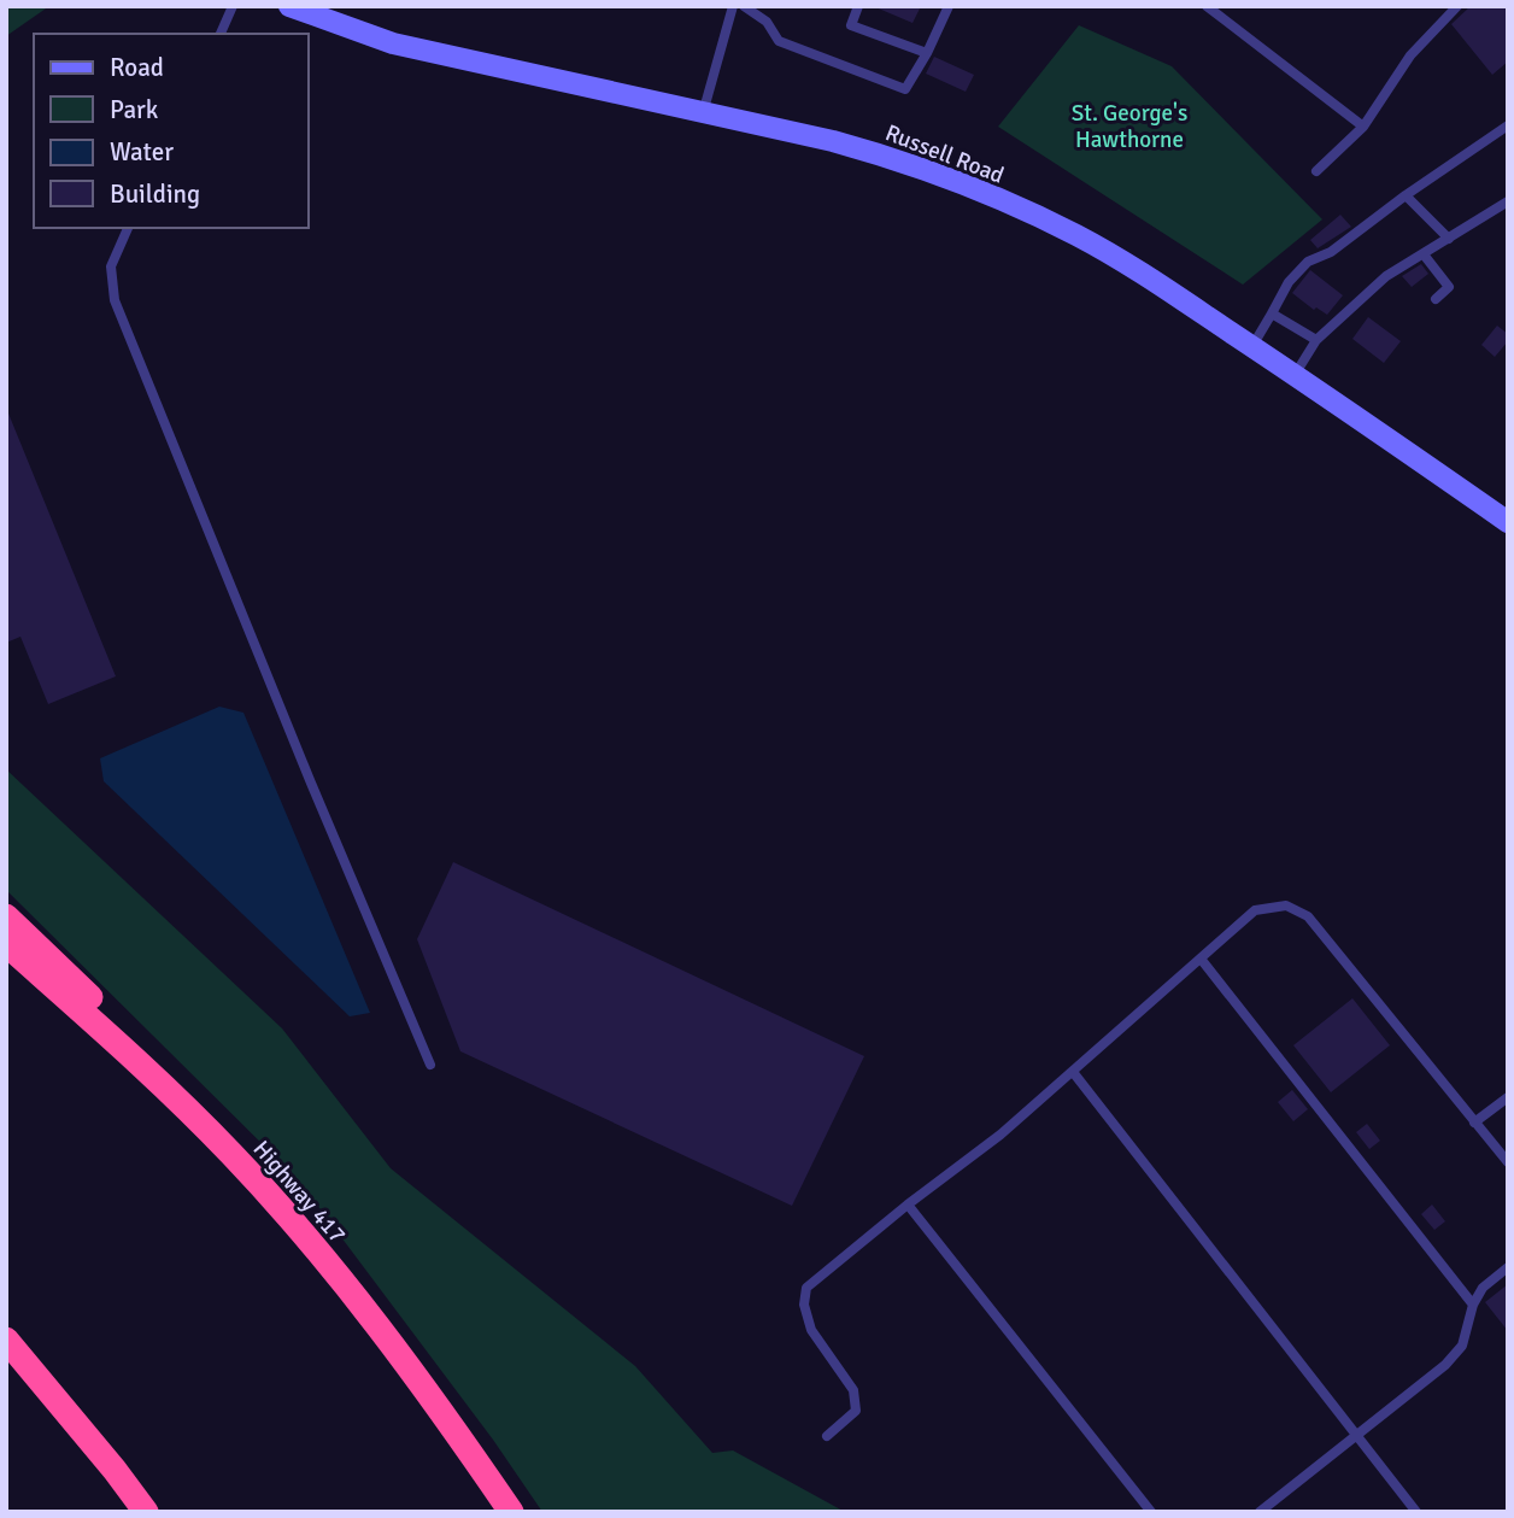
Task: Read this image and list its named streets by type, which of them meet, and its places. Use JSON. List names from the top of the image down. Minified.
{"streets":{"highway":["Highway 417"],"main road":["Russell Road"]},"parks":["St. George's Hawthorne"],"legend":["Road","Park","Water","Building"]}
